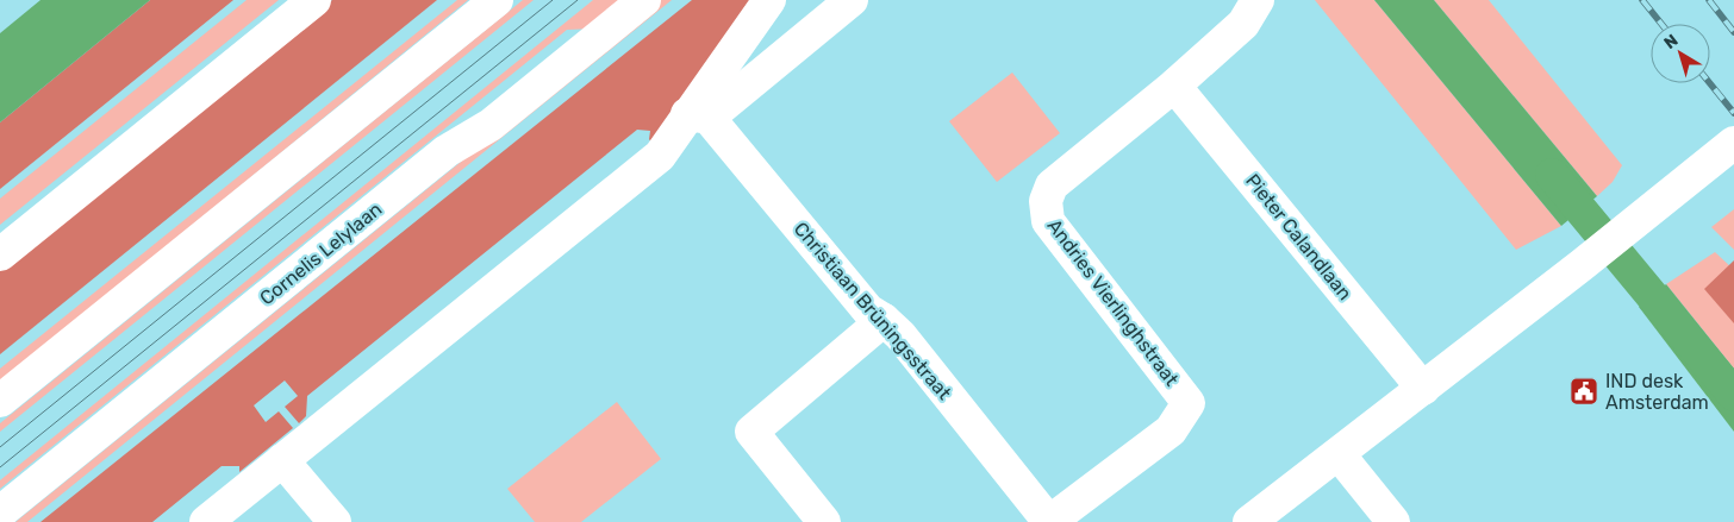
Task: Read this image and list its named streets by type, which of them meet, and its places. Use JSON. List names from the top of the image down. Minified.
{"streets":{"street":["Pieter Calandlaan","Cornelis Lelylaan","Andries Vierlinghstraat","Christiaan Brüningsstraat"]},"crossings":[["Pieter Calandlaan","Andries Vierlinghstraat"],["Andries Vierlinghstraat","Christiaan Brüningsstraat"]],"places":{"public building":["IND desk Amsterdam"]},"north":"top left"}
